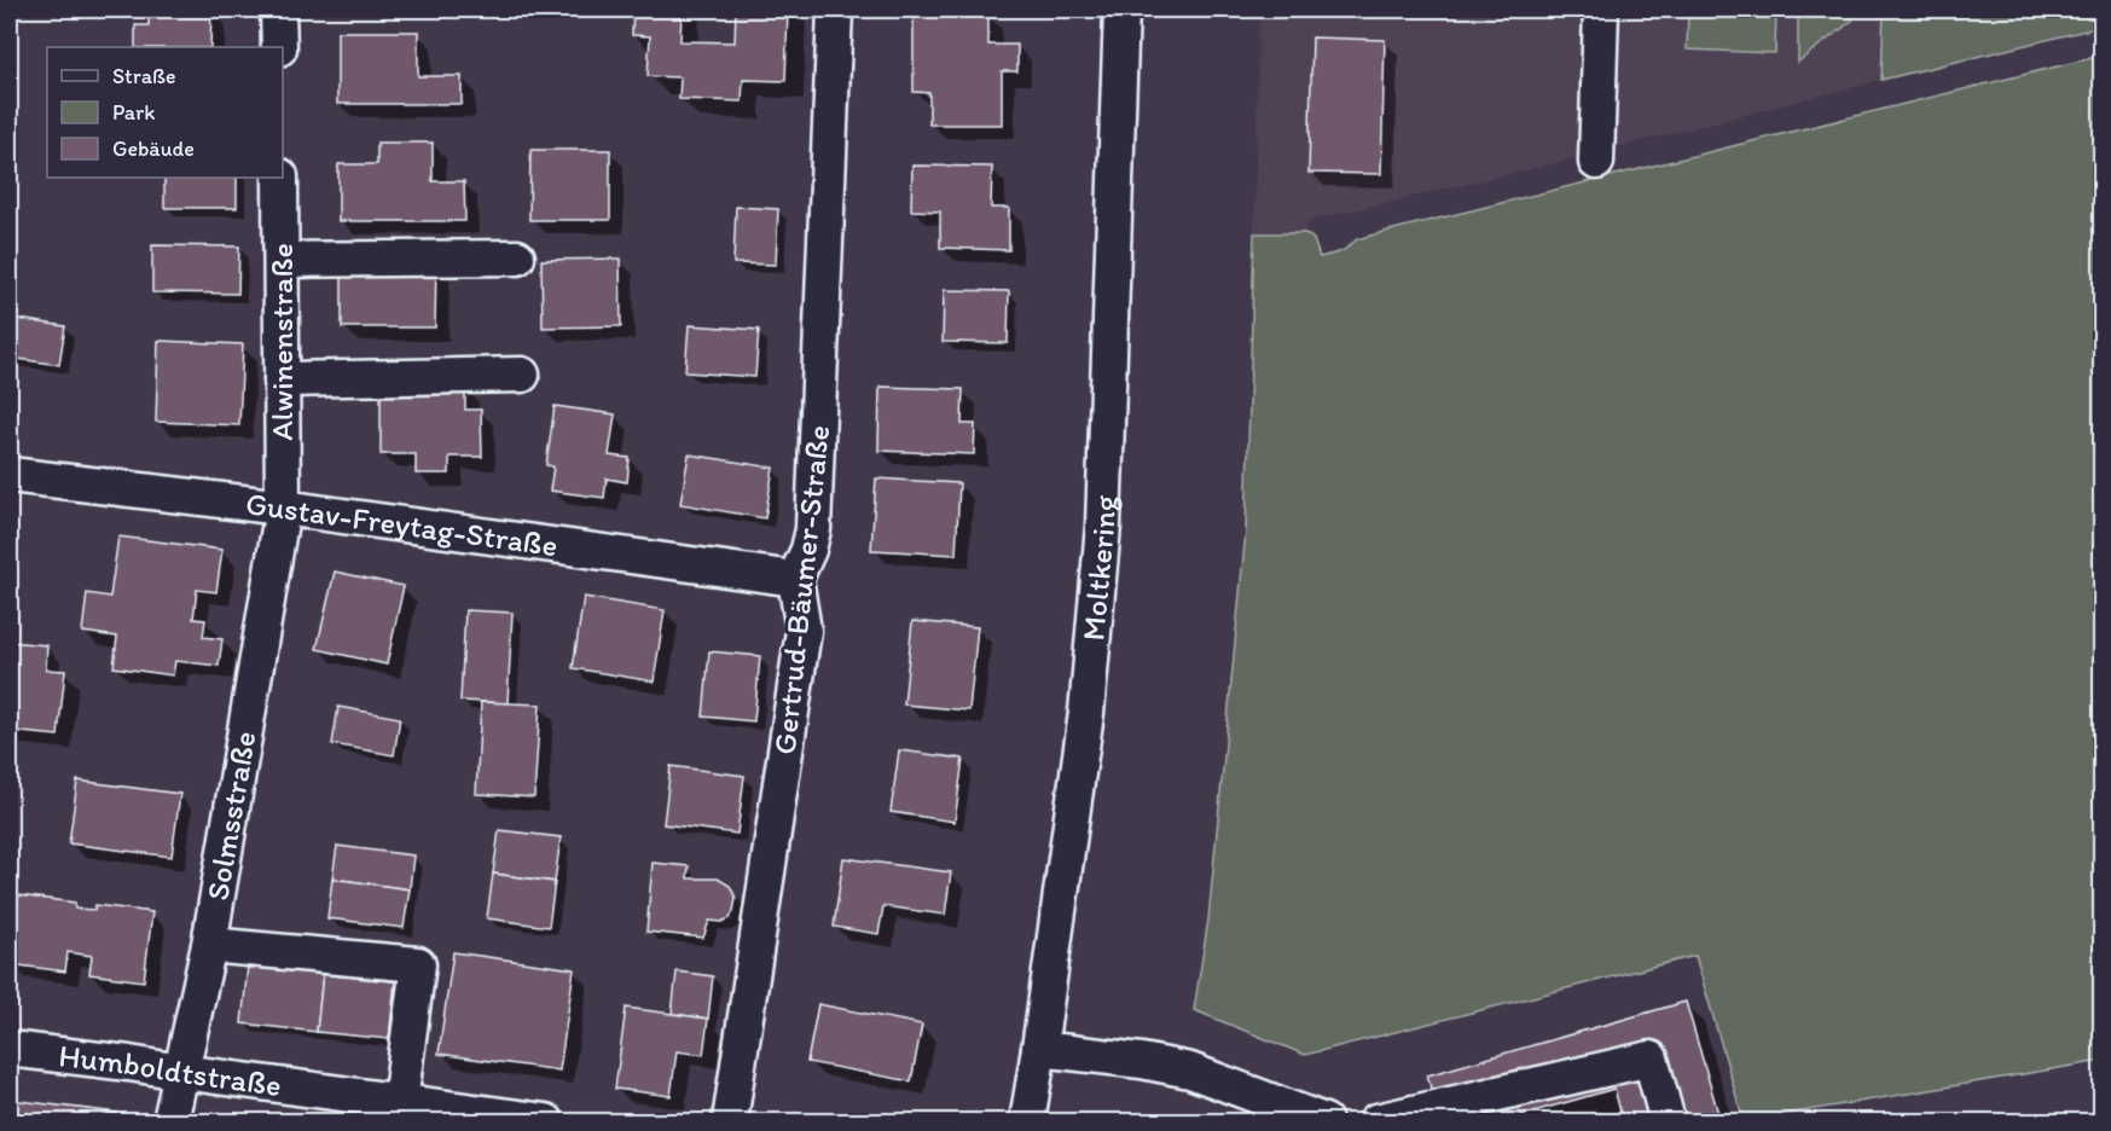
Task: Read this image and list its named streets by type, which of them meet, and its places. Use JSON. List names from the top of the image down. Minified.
{"streets":{"street":["Alwinenstraße","Gustav-Freytag-Straße","Moltkering","Gertrud-Bäumer-Straße","Solmsstraße","Humboldtstraße"]},"crossings":[["Alwinenstraße","Gustav-Freytag-Straße"],["Alwinenstraße","Solmsstraße"],["Gustav-Freytag-Straße","Gertrud-Bäumer-Straße"],["Gustav-Freytag-Straße","Solmsstraße"],["Solmsstraße","Humboldtstraße"]],"legend":["Straße","Park","Gebäude"]}
